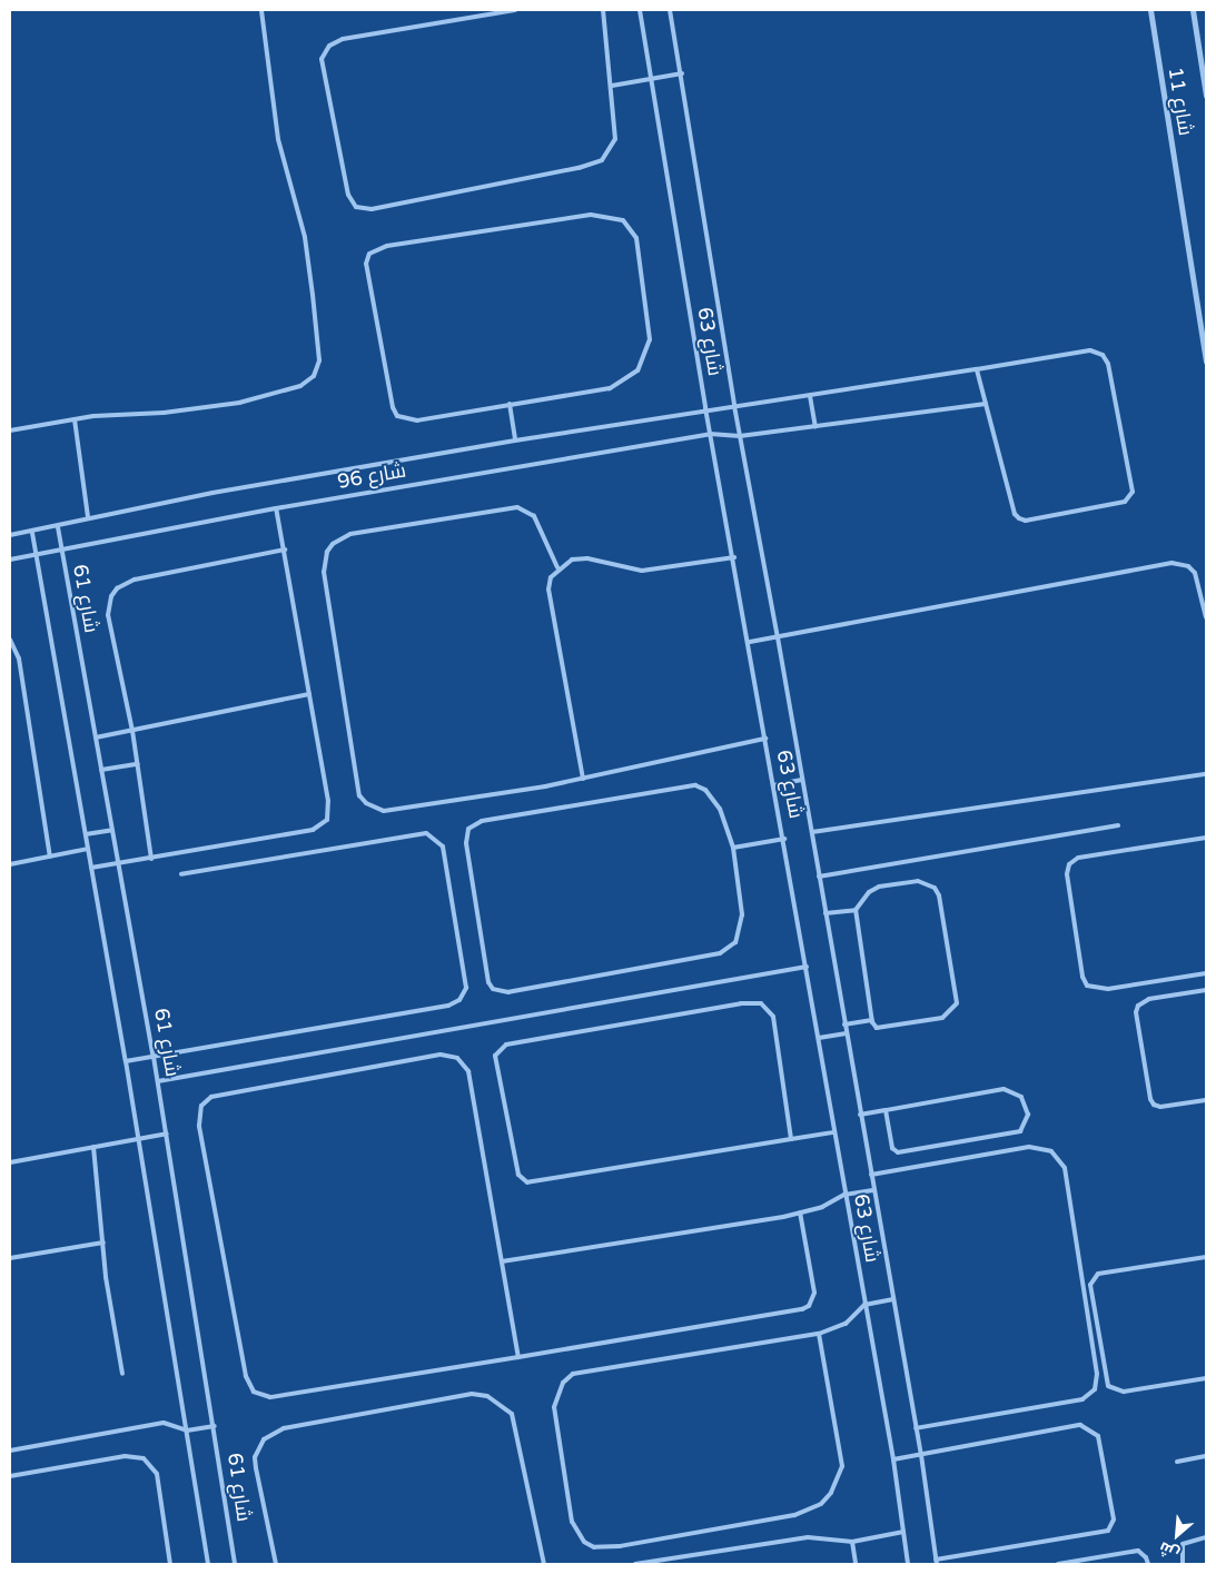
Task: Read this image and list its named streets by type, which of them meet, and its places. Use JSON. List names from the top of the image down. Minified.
{"streets":{"street":["شارع 11"],"lane":["شارع 63","شارع 96","شارع 61"]},"crossings":[["شارع 63","شارع 96"],["شارع 96","شارع 61"]],"north":"bottom left"}
